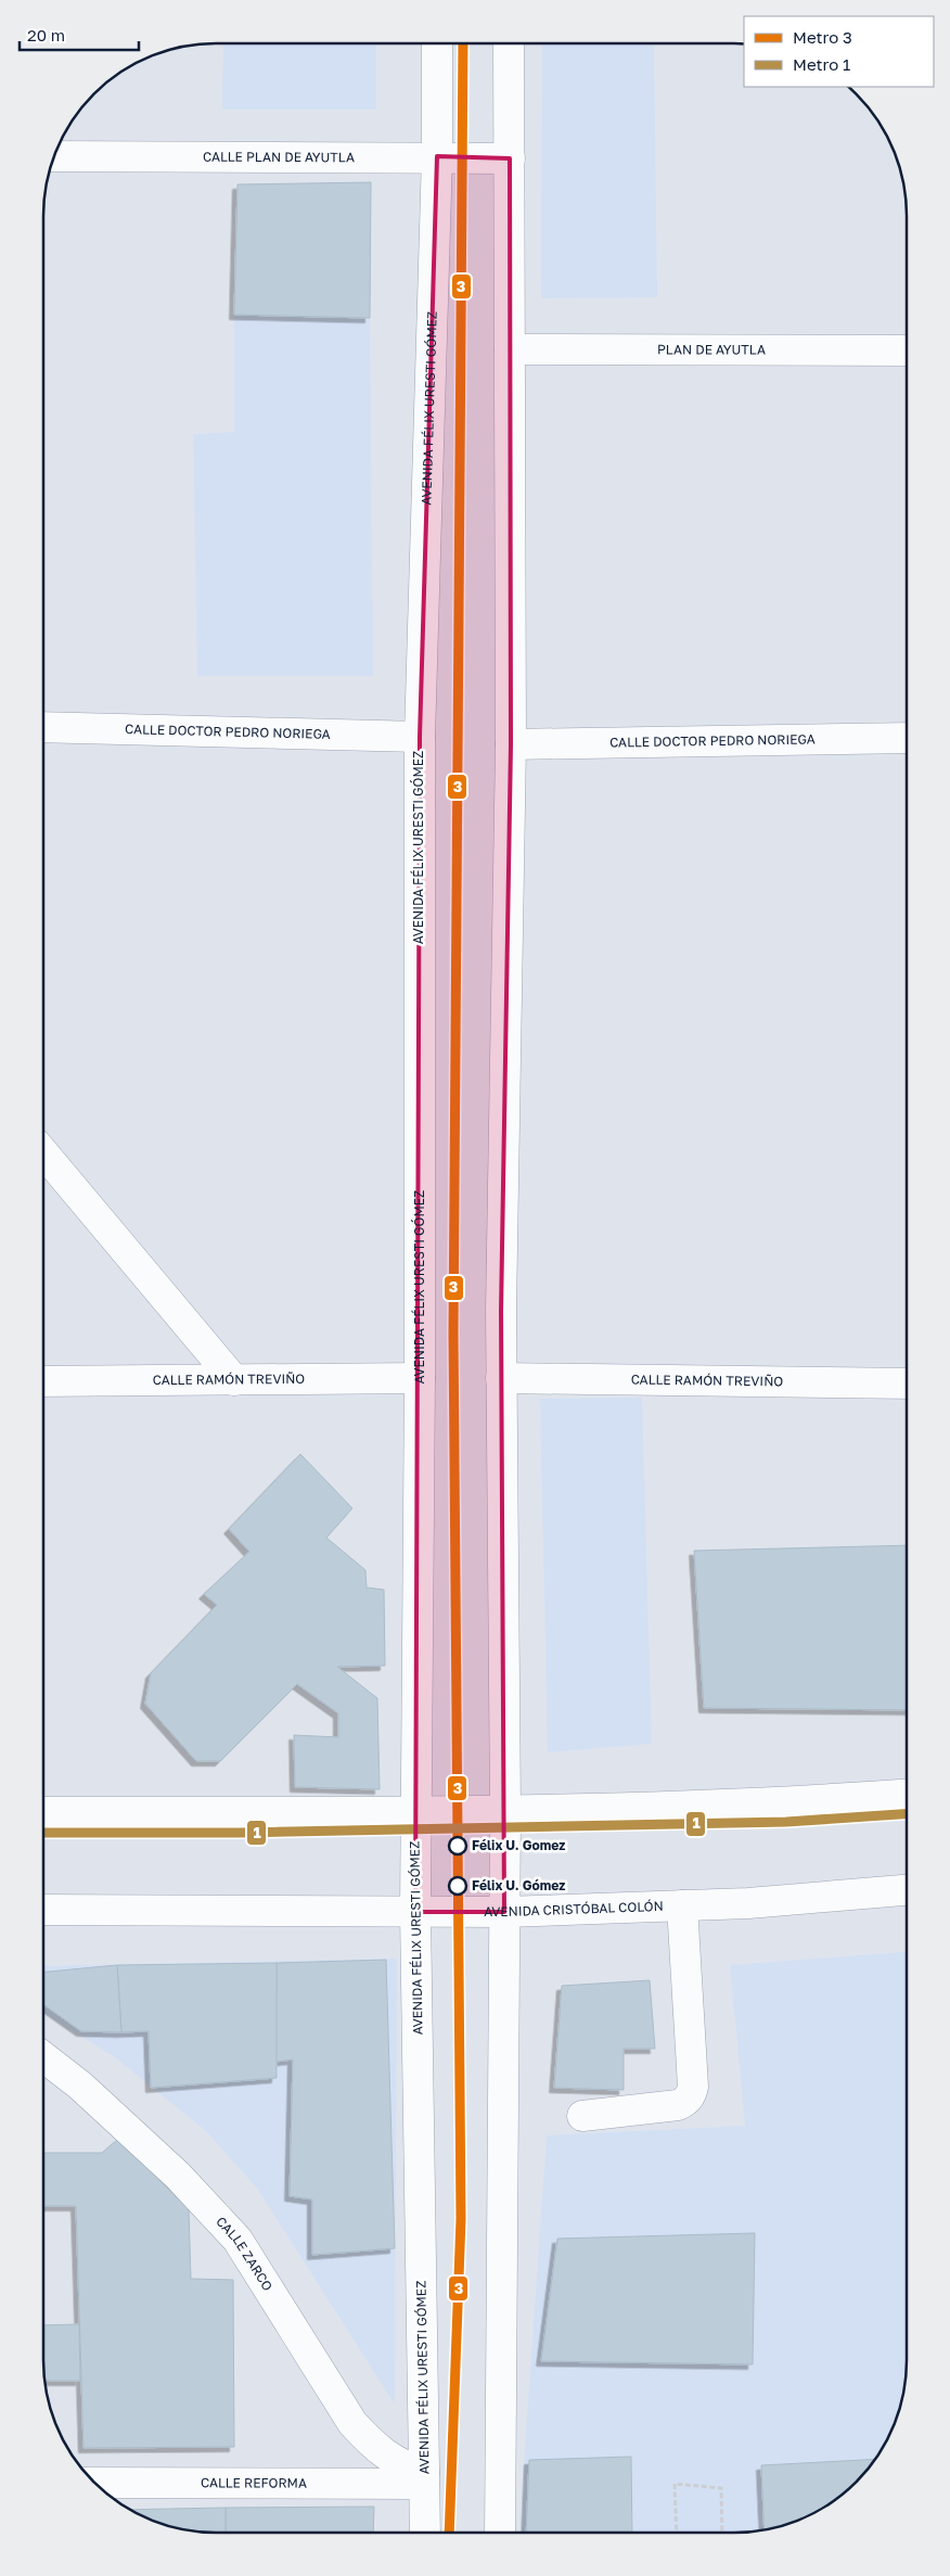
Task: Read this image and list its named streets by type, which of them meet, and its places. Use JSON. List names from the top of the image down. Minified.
{"streets":{"main road":["CALLE PLAN DE AYUTLA","PLAN DE AYUTLA","AVENIDA FÉLIX URESTI GÓMEZ","CALLE DOCTOR PEDRO NORIEGA","CALLE RAMÓN TREVIÑO","AVENIDA CRISTÓBAL COLÓN","CALLE ZARCO","CALLE REFORMA"]},"crossings":[["CALLE PLAN DE AYUTLA","AVENIDA FÉLIX URESTI GÓMEZ"],["AVENIDA FÉLIX URESTI GÓMEZ","CALLE DOCTOR PEDRO NORIEGA"],["AVENIDA FÉLIX URESTI GÓMEZ","CALLE RAMÓN TREVIÑO"],["AVENIDA FÉLIX URESTI GÓMEZ","AVENIDA CRISTÓBAL COLÓN"],["AVENIDA FÉLIX URESTI GÓMEZ","CALLE ZARCO"],["AVENIDA FÉLIX URESTI GÓMEZ","CALLE REFORMA"],["CALLE ZARCO","CALLE REFORMA"]],"places":["Félix U. Gomez","Félix U. Gómez"],"lines":["metro line 3","metro line 1"],"legend":["Metro 3","Metro 1"],"scale_bar":"20 m"}
